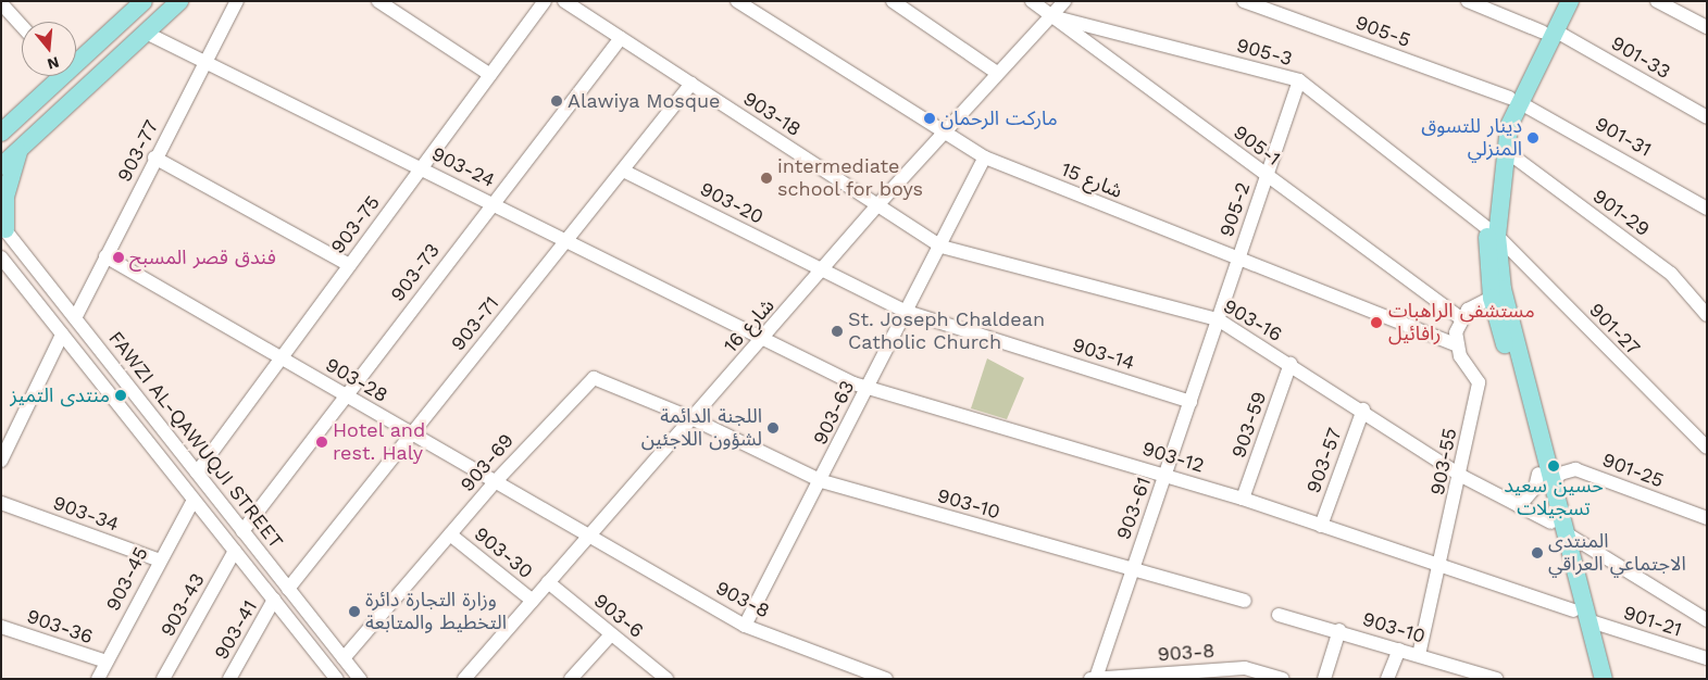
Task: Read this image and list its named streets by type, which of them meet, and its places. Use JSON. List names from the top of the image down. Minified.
{"streets":{"street":["905-5","905-3","901-33","903-18","901-31","905-1","903-77","903-24","شارع 15","903-20","905-2","901-29","903-75","903-73","903-16","903-71","شارع 16","901-27","903-14","903-28","903-63","903-59","FAWZI AL-QAWUQJI STREET","903-12","903-57","903-55","903-69","901-25","903-10","903-61","903-34","903-30","903-45","903-8","903-43","903-6","901-21","903-36","903-41"]},"crossings":[["905-5","901-31"],["905-3","905-1"],["905-3","905-2"],["905-3","شارع 16"],["905-3","901-27"],["903-18","903-73"],["903-18","903-16"],["903-18","903-71"],["903-18","شارع 16"],["905-1","905-2"],["905-1","شارع 16"],["903-77","903-24"],["903-77","903-28"],["903-77","FAWZI AL-QAWUQJI STREET"],["903-24","903-75"],["903-24","903-73"],["903-24","903-71"],["903-24","شارع 16"],["903-24","903-12"],["شارع 15","905-2"],["شارع 15","شارع 16"],["شارع 15","903-63"],["شارع 15","903-55"],["شارع 15","903-61"],["903-20","903-71"],["903-20","شارع 16"],["903-20","903-14"],["905-2","903-61"],["903-75","903-28"],["903-75","FAWZI AL-QAWUQJI STREET"],["903-73","903-28"],["903-73","FAWZI AL-QAWUQJI STREET"],["903-16","شارع 16"],["903-16","903-63"],["903-16","903-59"],["903-16","903-57"],["903-16","903-55"],["903-16","903-61"],["903-71","903-28"],["903-71","FAWZI AL-QAWUQJI STREET"],["شارع 16","903-14"],["شارع 16","903-28"],["شارع 16","903-12"],["شارع 16","903-69"],["شارع 16","903-10"],["شارع 16","903-30"],["شارع 16","903-8"],["شارع 16","903-6"],["903-14","903-63"],["903-14","903-61"],["903-28","903-69"],["903-28","903-8"],["903-63","903-12"],["903-63","903-10"],["903-63","903-8"],["903-59","903-12"],["FAWZI AL-QAWUQJI STREET","903-69"],["FAWZI AL-QAWUQJI STREET","903-45"],["FAWZI AL-QAWUQJI STREET","903-43"],["FAWZI AL-QAWUQJI STREET","903-41"],["903-12","903-57"],["903-12","903-55"],["903-12","903-61"],["903-12","901-21"],["903-55","903-10"],["903-69","903-10"],["903-69","903-30"],["903-10","903-61"],["903-61","903-8"],["903-34","903-45"],["903-45","903-36"]],"places":["Alawiya Mosque","ماركت الرحمان","دينار للتسوق المنزلي","intermediate school for boys","فندق قصر المسبح","مستشفى الراهبات رافائيل","St. Joseph Chaldean Catholic Church","منتدى التميز","اللجنة الدائمة لشؤون اللاجئين","Hotel and rest. Haly","حسين سعيد تسجيلات","المنتدى الاجتماعي العراقي","وزارة التجارة دائرة التخطيط والمتابعة"],"north":"bottom"}
